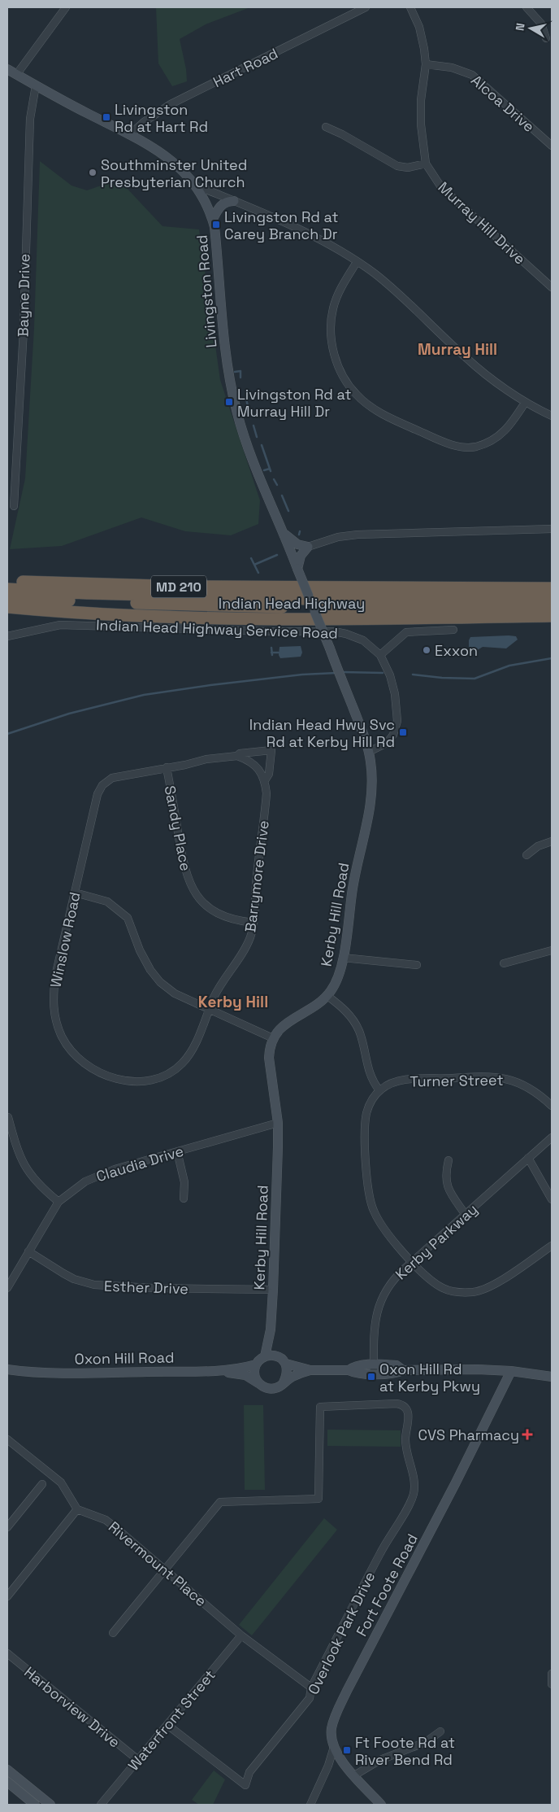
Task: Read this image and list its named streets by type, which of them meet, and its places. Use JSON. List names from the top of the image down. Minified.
{"streets":{"highway":["MD 210","Indian Head Highway"],"main road":["Livingston Road","Kerby Hill Road","Oxon Hill Road","Fort Foote Road"],"street":["Hart Road","Alcoa Drive","Murray Hill Drive","Bayne Drive","Indian Head Highway Service Road","Sandy Place","Barrymore Drive","Winslow Road","Turner Street","Claudia Drive","Kerby Parkway","Esther Drive","Rivermount Place","Overlook Park Drive","Harborview Drive","Waterfront Street"]},"crossings":[["Hart Road","Livingston Road"],["Alcoa Drive","Murray Hill Drive"],["Livingston Road","Bayne Drive"],["Livingston Road","Kerby Hill Road"],["Indian Head Highway Service Road","Kerby Hill Road"],["Sandy Place","Barrymore Drive"],["Sandy Place","Winslow Road"],["Barrymore Drive","Winslow Road"],["Kerby Hill Road","Claudia Drive"],["Kerby Hill Road","Esther Drive"],["Kerby Hill Road","Oxon Hill Road"],["Claudia Drive","Esther Drive"],["Rivermount Place","Overlook Park Drive"],["Rivermount Place","Waterfront Street"],["Overlook Park Drive","Waterfront Street"],["Harborview Drive","Waterfront Street"]],"districts":["Murray Hill","Kerby Hill"],"places":{"transit":["Livingston Rd at Hart Rd","Livingston Rd at Carey Branch Dr","Livingston Rd at Murray Hill Dr","Indian Head Hwy Svc Rd at Kerby Hill Rd","Oxon Hill Rd at Kerby Pkwy","Ft Foote Rd at River Bend Rd"],"other":["Southminster United Presbyterian Church","Exxon"],"health":["CVS Pharmacy"]},"north":"left"}
